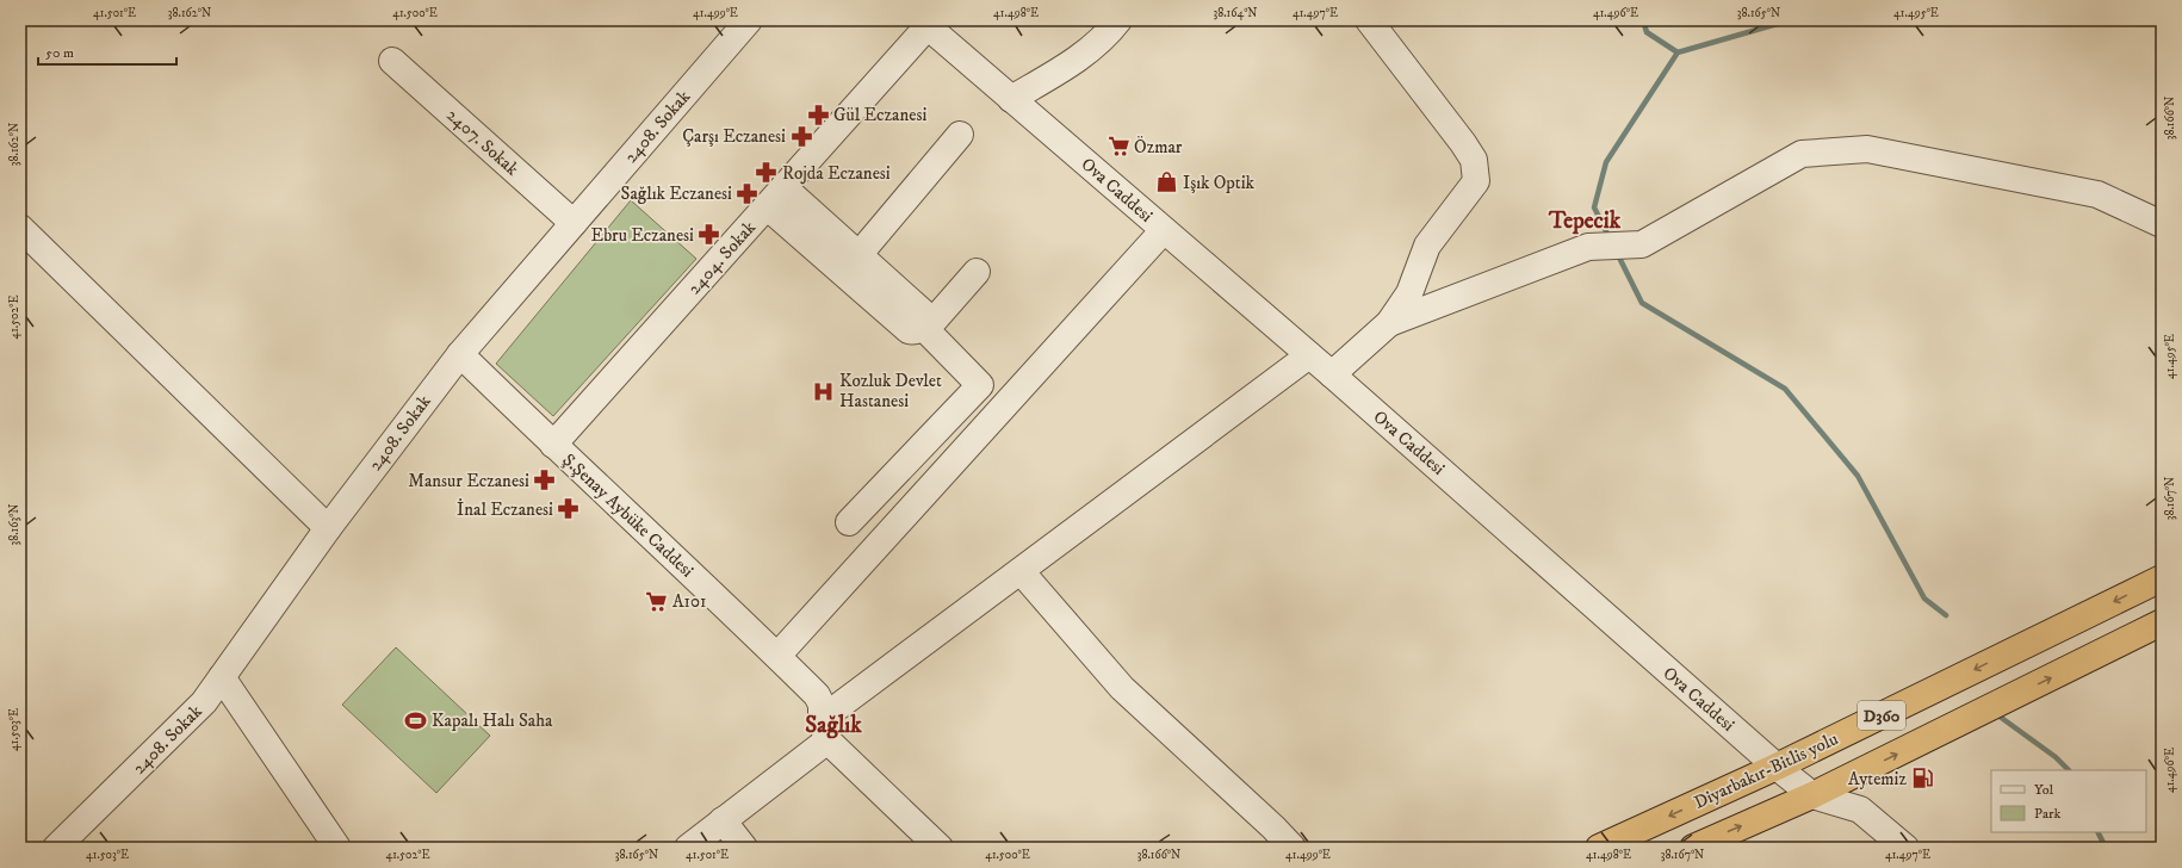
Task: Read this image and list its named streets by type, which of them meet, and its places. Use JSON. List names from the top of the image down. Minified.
{"streets":{"highway":["D360","Diyarbakır-Bitlis yolu"],"street":["2408. Sokak","2407. Sokak","Ova Caddesi","2404. Sokak","Ş.Şenay Aybüke Caddesi"]},"crossings":[["2408. Sokak","2407. Sokak"],["2408. Sokak","Ş.Şenay Aybüke Caddesi"],["Ova Caddesi","2404. Sokak"],["Ova Caddesi","D360"],["Ova Caddesi","Diyarbakır-Bitlis yolu"],["2404. Sokak","Ş.Şenay Aybüke Caddesi"]],"districts":["Tepecik","Sağlık"],"places":{"pharmacy":["Gül Eczanesi","Çarşı Eczanesi","Rojda Eczanesi","Sağlık Eczanesi","Ebru Eczanesi","Mansur Eczanesi","İnal Eczanesi"],"supermarket":["Özmar","A101"],"shop":["Işık Optik"],"hospital":["Kozluk Devlet Hastanesi"],"sports":["Kapalı Halı Saha"],"fuel station":["Aytemiz"]},"legend":["Yol","Park"],"scale_bar":"50 m","coordinates":["41.501°E","38.162°N","41.500°E","41.499°E","41.498°E","38.164°N","41.497°E","41.496°E","38.165°N","41.495°E","38.166°N","41.502°E","38.167°N","38.163°N","41.503°E"]}
